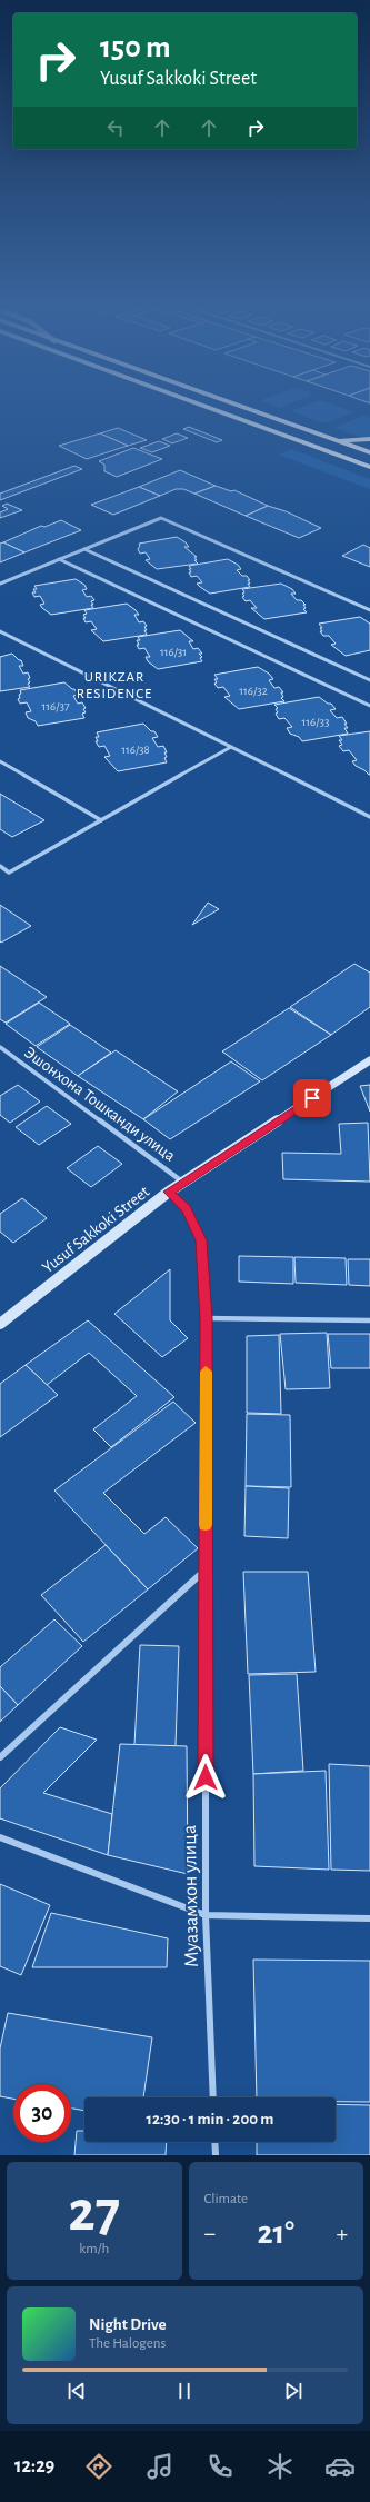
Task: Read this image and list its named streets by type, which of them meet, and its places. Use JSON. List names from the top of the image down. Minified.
{"streets":{"main road":["Yusuf Sakkoki Street"],"street":["Эшонхона Тошканди улица","Муазамхон улица"]},"crossings":[["Эшонхона Тошканди улица","Yusuf Sakkoki Street"],["Yusuf Sakkoki Street","Муазамхон улица"]],"districts":["URIKZAR RESIDENCE"],"house_numbers":["116/31","116/32","116/37","116/33","116/38"],"page":{"turn":["150 m","Yusuf Sakkoki Street"],"limit":"30","trip":"12:30 · 1 min · 200 m","tile":[["27","km/h"],"Climate"],"heat":["−","21°","+"],"song":["Night Drive","The Halogens"],"tabs":"12:29"}}
